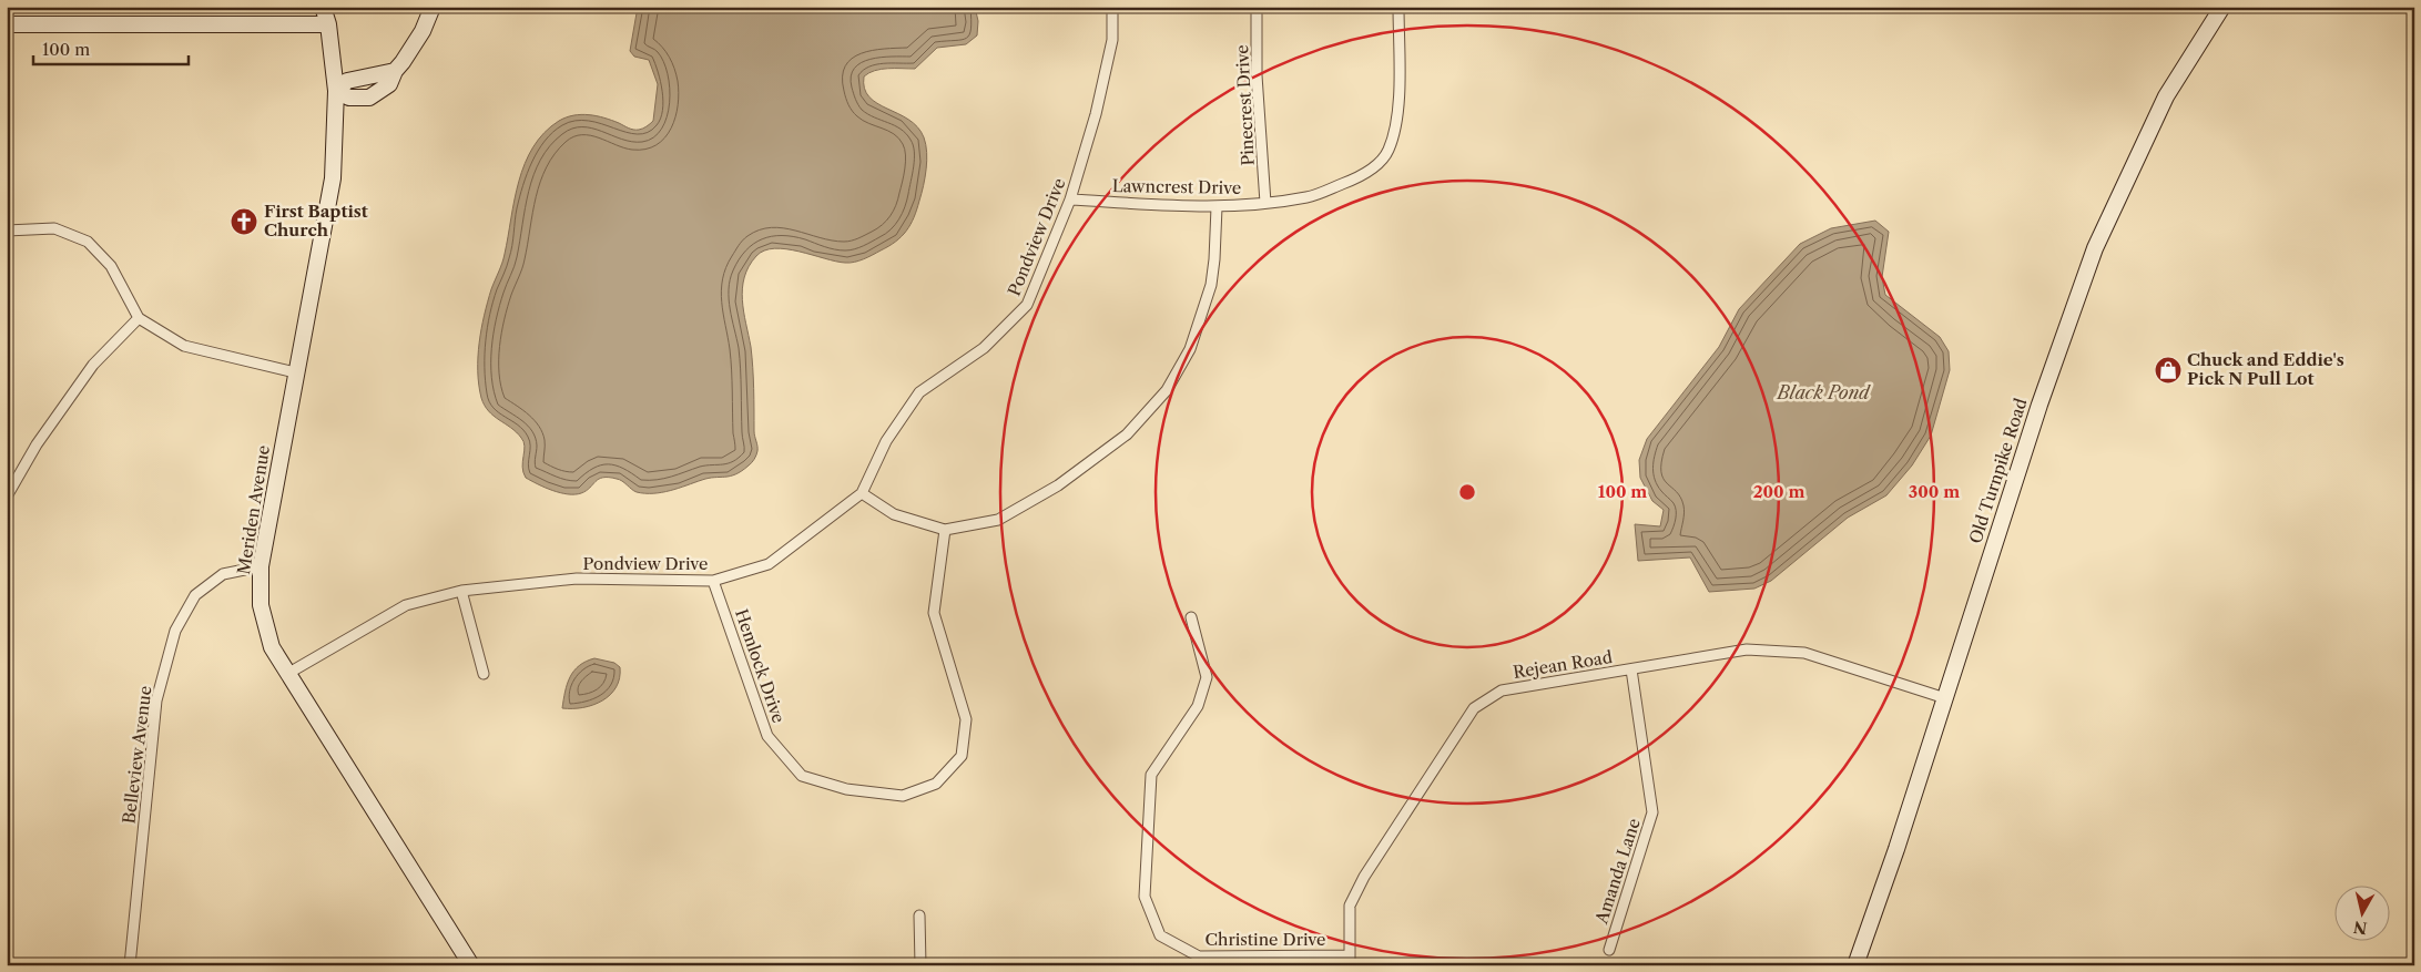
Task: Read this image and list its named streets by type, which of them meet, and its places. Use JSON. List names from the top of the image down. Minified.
{"streets":{"main road":["Old Turnpike Road","Meriden Avenue"],"street":["Pinecrest Drive","Lawncrest Drive","Pondview Drive","Rejean Road","Hemlock Drive","Belleview Avenue","Amanda Lane","Christine Drive"]},"crossings":[["Pinecrest Drive","Lawncrest Drive"],["Lawncrest Drive","Pondview Drive"],["Pondview Drive","Meriden Avenue"],["Pondview Drive","Hemlock Drive"],["Old Turnpike Road","Rejean Road"],["Meriden Avenue","Belleview Avenue"],["Rejean Road","Amanda Lane"],["Rejean Road","Christine Drive"]],"water":["Black Pond"],"places":{"church":["First Baptist Church"],"shop":["Chuck and Eddie's Pick N Pull Lot"]},"scale_bar":"100 m","north":"bottom","rings":["100 m","200 m","300 m"]}
